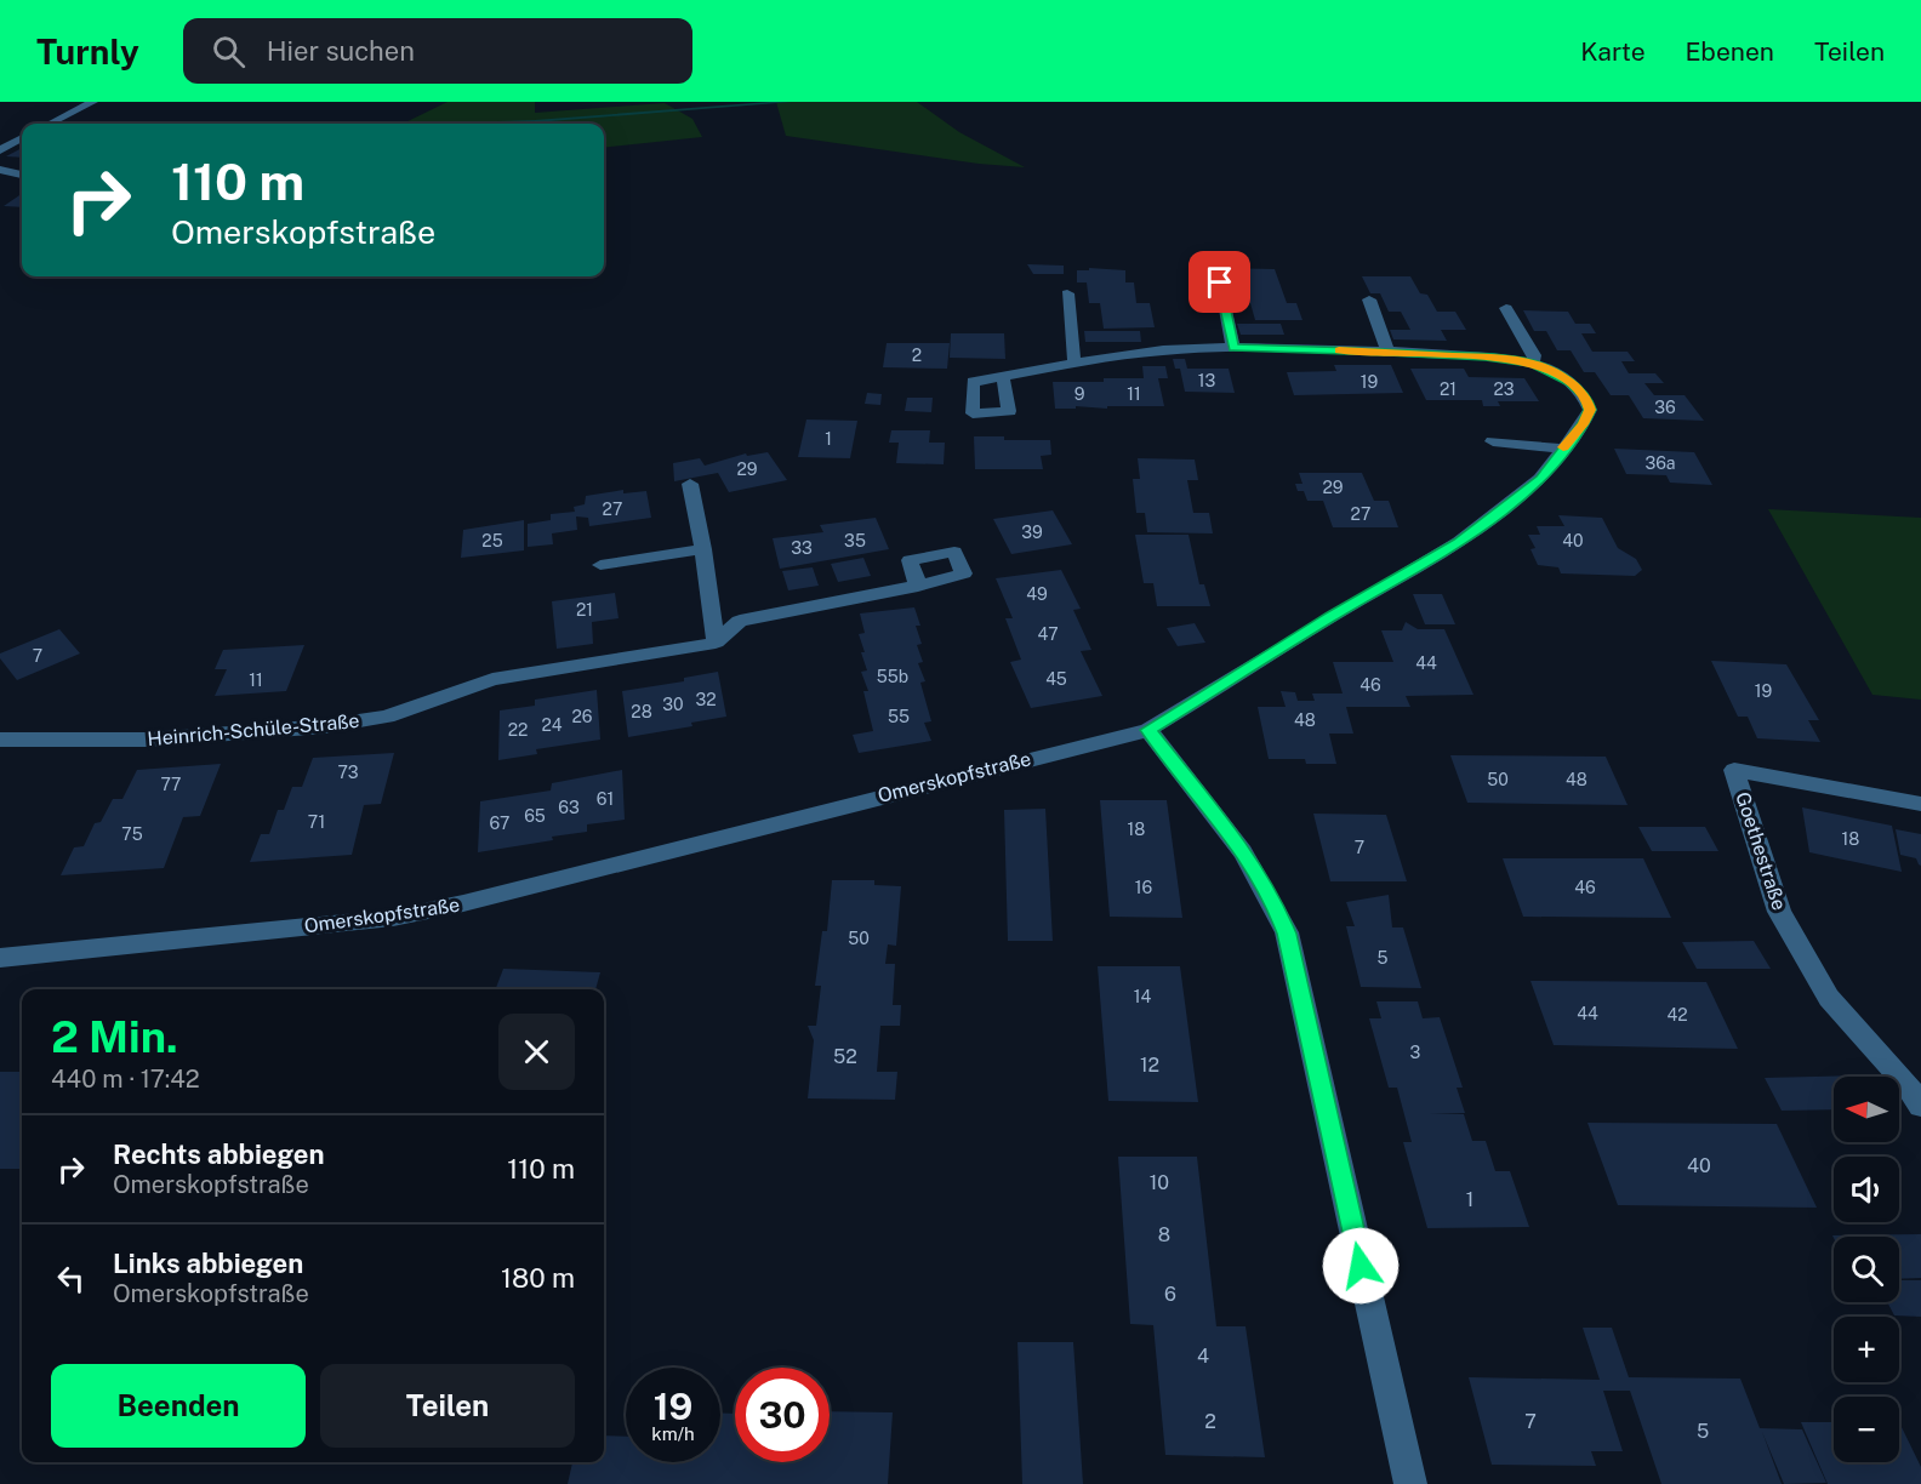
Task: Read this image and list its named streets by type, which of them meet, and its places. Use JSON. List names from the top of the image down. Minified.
{"streets":{"street":["Heinrich-Schüle-Straße","Omerskopfstraße","Goethestraße"]},"house_numbers":["2","13","19","21","23","9","11","36","1","36a","29","29","27","27","39","25","35","40","33","49","21","47","7","44","55b","45","11","46","19","32","30","28","26","55","48","24","22","73","50","48","77","61","63","65","71","67","18","75","18","7","16","46","50","5","14","44","42","3","52","12","40","10","1","8","6","4","2","7","5"],"north":"left","page":{"header":"Turnly","search":"Hier suchen","nav":["Karte","Ebenen","Teilen"],"turn":["110 m","Omerskopfstraße"],"heading":["2 Min.","440 m · 17:42"],"map_buttons":["+","−"],"list":[{"name":"Rechts abbiegen","note":"Omerskopfstraße","value":"110 m"},{"name":"Links abbiegen","note":"Omerskopfstraße","value":"180 m"}],"buttons":["Beenden","Teilen"],"speed":"19 km/h","limit":"30"}}
